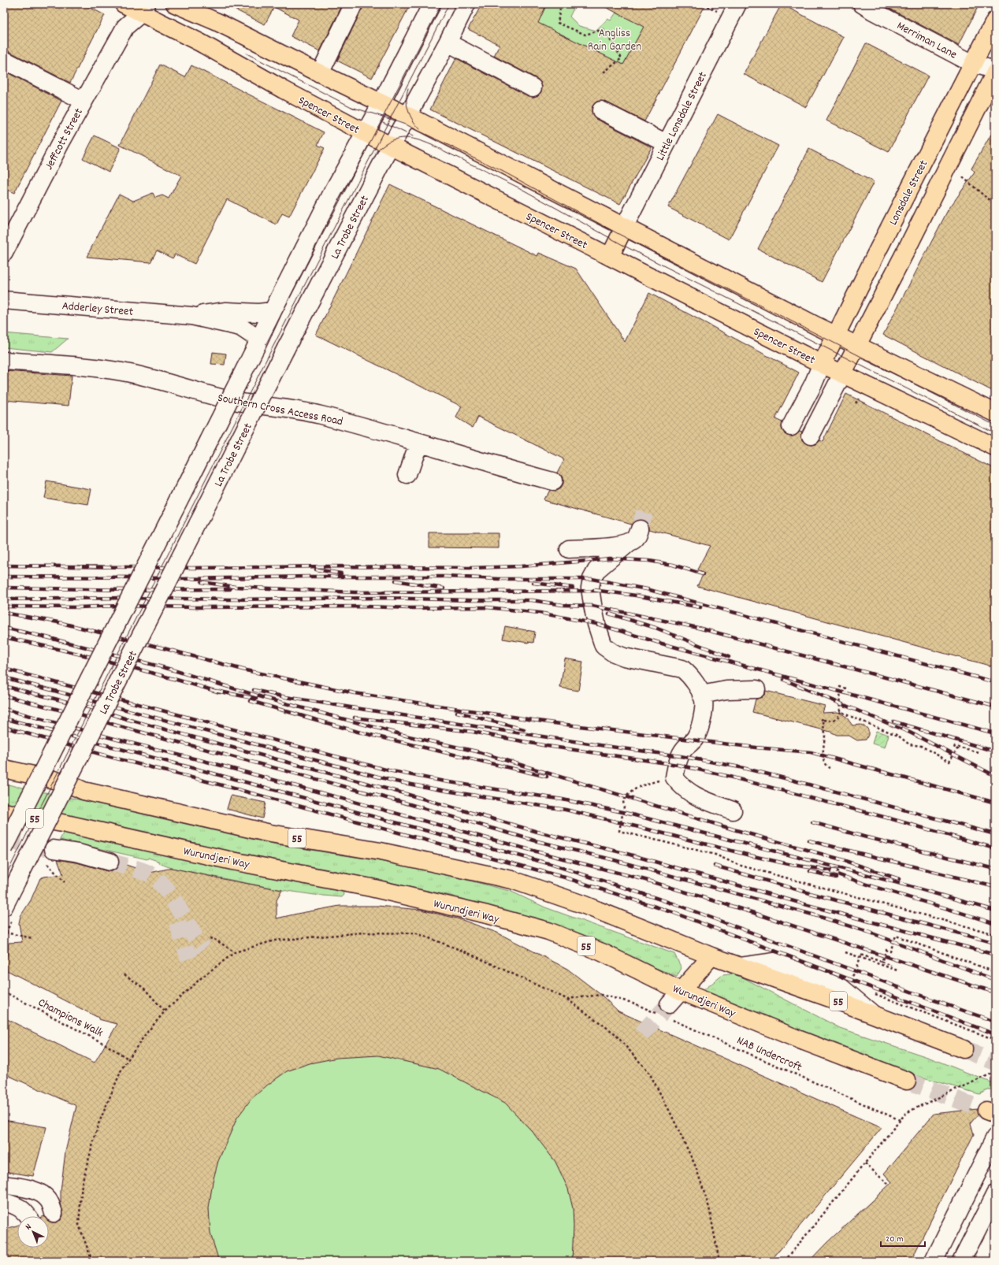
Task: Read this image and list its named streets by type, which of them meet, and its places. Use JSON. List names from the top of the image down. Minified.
{"streets":{"main road":["Spencer Street","Lonsdale Street","55","Wurundjeri Way"],"street":["Merriman Lane","Little Lonsdale Street","Jeffcott Street","La Trobe Street","Adderley Street","Southern Cross Access Road"],"path":["Champions Walk","NAB Undercroft"]},"crossings":[["Merriman Lane","Lonsdale Street"],["Spencer Street","Jeffcott Street"],["Spencer Street","Lonsdale Street"],["Spencer Street","La Trobe Street"]],"parks":["Angliss Rain Garden"],"scale_bar":"20 m","north":"top left"}
